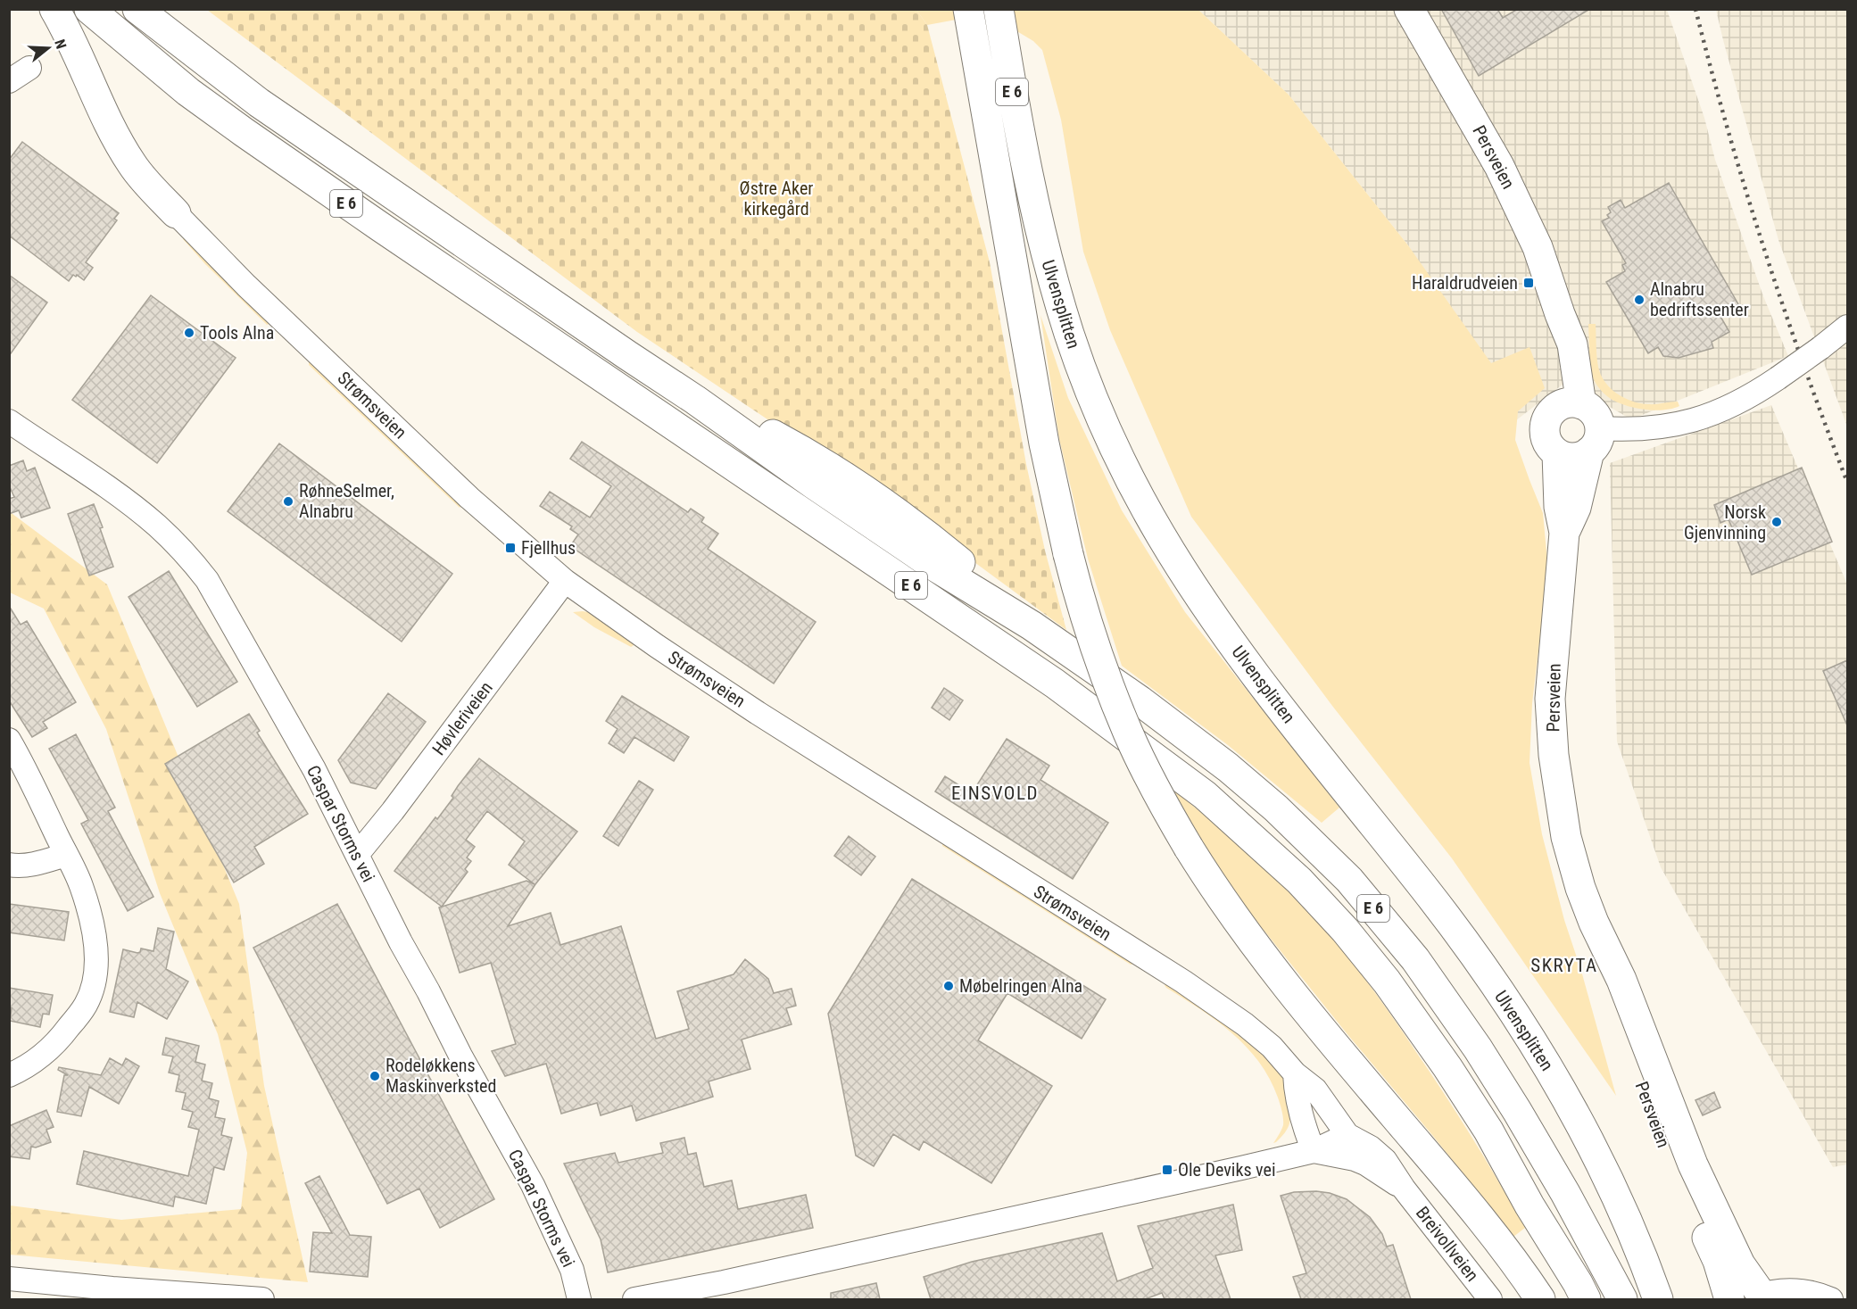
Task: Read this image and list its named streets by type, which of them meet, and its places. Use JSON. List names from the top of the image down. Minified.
{"streets":{"main road":["E 6","Persveien","Ulvensplitten"],"street":["Strømsveien","Høvleriveien","Caspar Storms vei","Breivollveien"]},"crossings":[["Strømsveien","Høvleriveien"],["Strømsveien","Breivollveien"],["Høvleriveien","Caspar Storms vei"]],"districts":["EINSVOLD","SKRYTA"],"parks":["Østre Aker kirkegård"],"places":{"transit":["Haraldrudveien","Fjellhus","Ole Deviks vei"],"other":["Alnabru bedriftssenter","Tools Alna","RøhneSelmer, Alnabru","Norsk Gjenvinning","Møbelringen Alna","Rodeløkkens Maskinverksted"]},"north":"right"}
